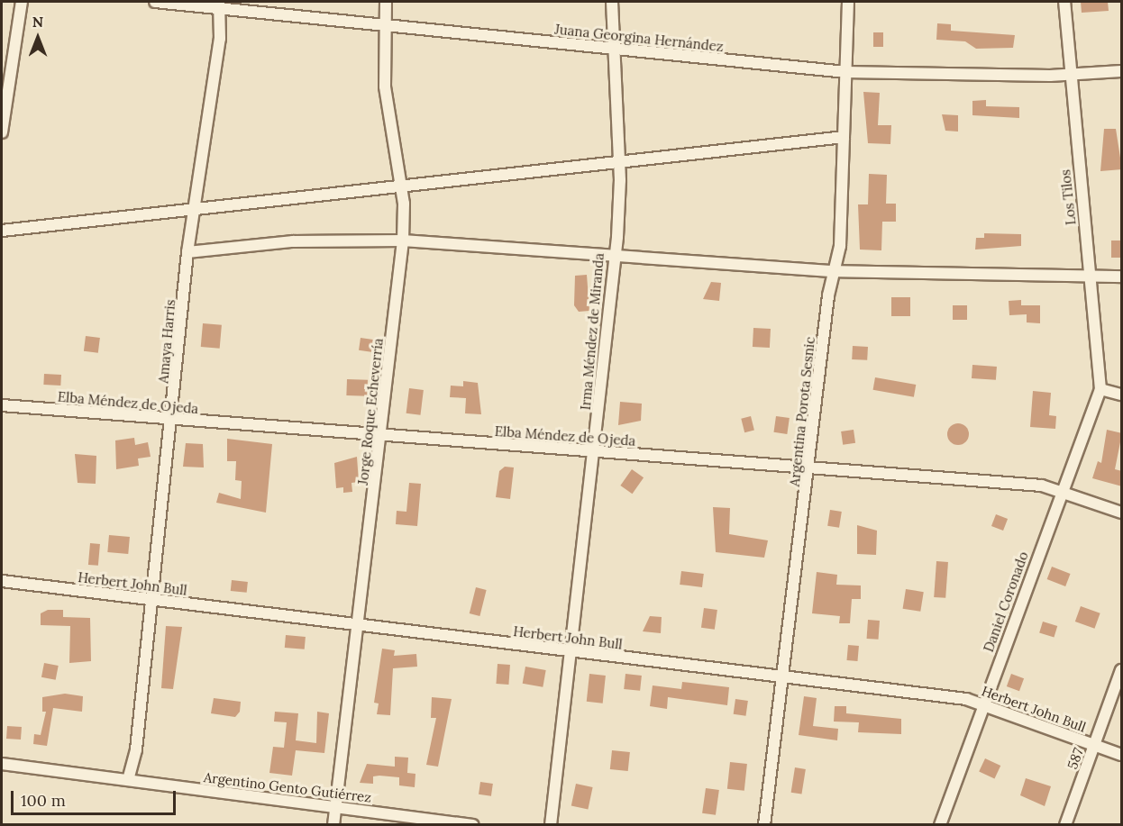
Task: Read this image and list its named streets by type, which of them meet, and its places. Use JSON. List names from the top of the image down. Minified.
{"streets":{"street":["Juana Georgina Hernández","Los Tilos","Irma Méndez de Miranda","Amaya Harris","Elba Méndez de Ojeda","Jorge Roque Echeverría","Argentina Porota Sesnic","Herbert John Bull","Daniel Coronado","587","Argentino Gento Gutiérrez"]},"crossings":[["Juana Georgina Hernández","Los Tilos"],["Juana Georgina Hernández","Irma Méndez de Miranda"],["Juana Georgina Hernández","Amaya Harris"],["Juana Georgina Hernández","Jorge Roque Echeverría"],["Juana Georgina Hernández","Argentina Porota Sesnic"],["Los Tilos","Daniel Coronado"],["Irma Méndez de Miranda","Elba Méndez de Ojeda"],["Irma Méndez de Miranda","Herbert John Bull"],["Amaya Harris","Elba Méndez de Ojeda"],["Amaya Harris","Herbert John Bull"],["Amaya Harris","Argentino Gento Gutiérrez"],["Elba Méndez de Ojeda","Jorge Roque Echeverría"],["Elba Méndez de Ojeda","Argentina Porota Sesnic"],["Elba Méndez de Ojeda","Daniel Coronado"],["Jorge Roque Echeverría","Herbert John Bull"],["Jorge Roque Echeverría","Argentino Gento Gutiérrez"],["Argentina Porota Sesnic","Herbert John Bull"],["Herbert John Bull","Daniel Coronado"],["Herbert John Bull","587"]],"scale_bar":"100 m","north":"top"}
